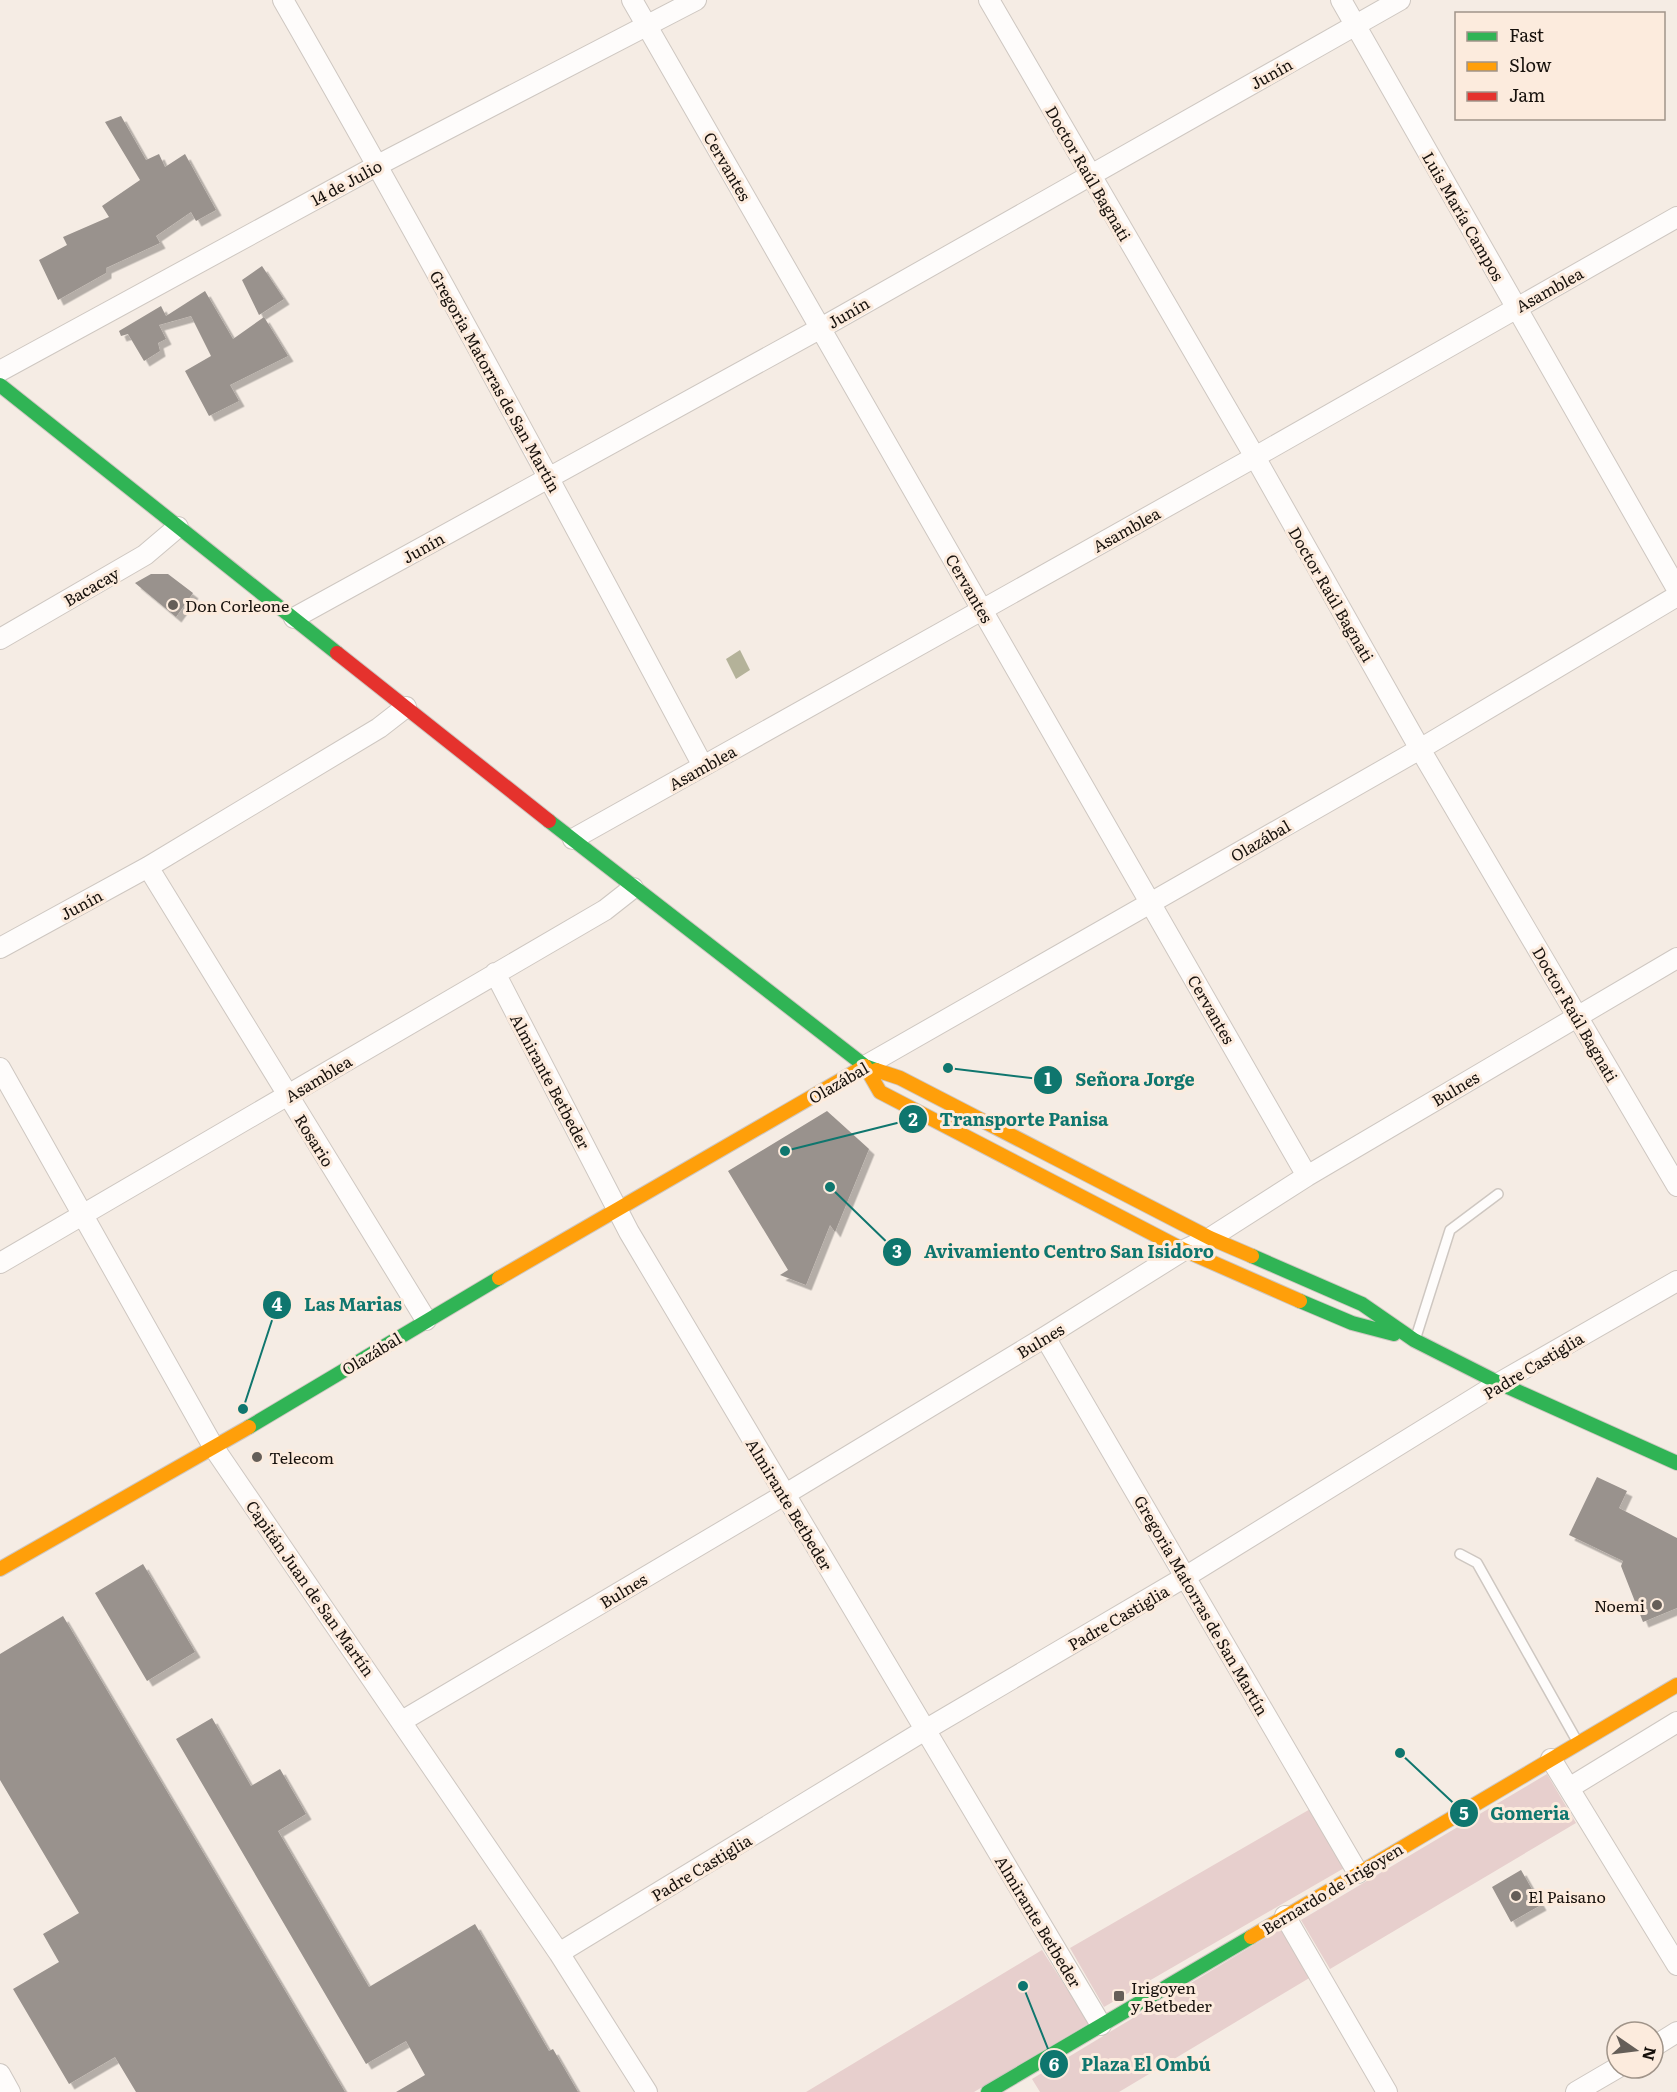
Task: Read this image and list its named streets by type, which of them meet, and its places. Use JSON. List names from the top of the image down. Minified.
{"streets":{"main road":["Olazábal","Bernardo de Irigoyen"],"street":["Junín","Cervantes","Doctor Raúl Bagnati","14 de Julio","Luis María Campos","Asamblea","Gregoria Matorras de San Martín","Bacacay","Almirante Betbeder","Bulnes","Rosario","Padre Castiglia","Capitán Juan de San Martín"]},"crossings":[["Junín","Cervantes"],["Junín","Doctor Raúl Bagnati"],["Junín","Luis María Campos"],["Junín","Gregoria Matorras de San Martín"],["Junín","Rosario"],["Cervantes","14 de Julio"],["Cervantes","Asamblea"],["Cervantes","Olazábal"],["Cervantes","Bulnes"],["Doctor Raúl Bagnati","Asamblea"],["Doctor Raúl Bagnati","Olazábal"],["Doctor Raúl Bagnati","Bulnes"],["14 de Julio","Gregoria Matorras de San Martín"],["Luis María Campos","Asamblea"],["Asamblea","Gregoria Matorras de San Martín"],["Asamblea","Almirante Betbeder"],["Asamblea","Rosario"],["Asamblea","Capitán Juan de San Martín"],["Gregoria Matorras de San Martín","Bulnes"],["Gregoria Matorras de San Martín","Padre Castiglia"],["Gregoria Matorras de San Martín","Bernardo de Irigoyen"],["Olazábal","Almirante Betbeder"],["Olazábal","Rosario"],["Olazábal","Capitán Juan de San Martín"],["Almirante Betbeder","Bulnes"],["Almirante Betbeder","Padre Castiglia"],["Almirante Betbeder","Bernardo de Irigoyen"],["Bulnes","Capitán Juan de San Martín"],["Padre Castiglia","Capitán Juan de San Martín"]],"places":{"other":["Don Corleone","Señora Jorge","Transporte Panisa","Avivamiento Centro San Isidoro","Las Marias","Telecom","Noemi","Gomeria","El Paisano","Plaza El Ombú"],"transit":["Irigoyen y Betbeder"]},"legend":["Fast","Slow","Jam"],"north":"right"}
